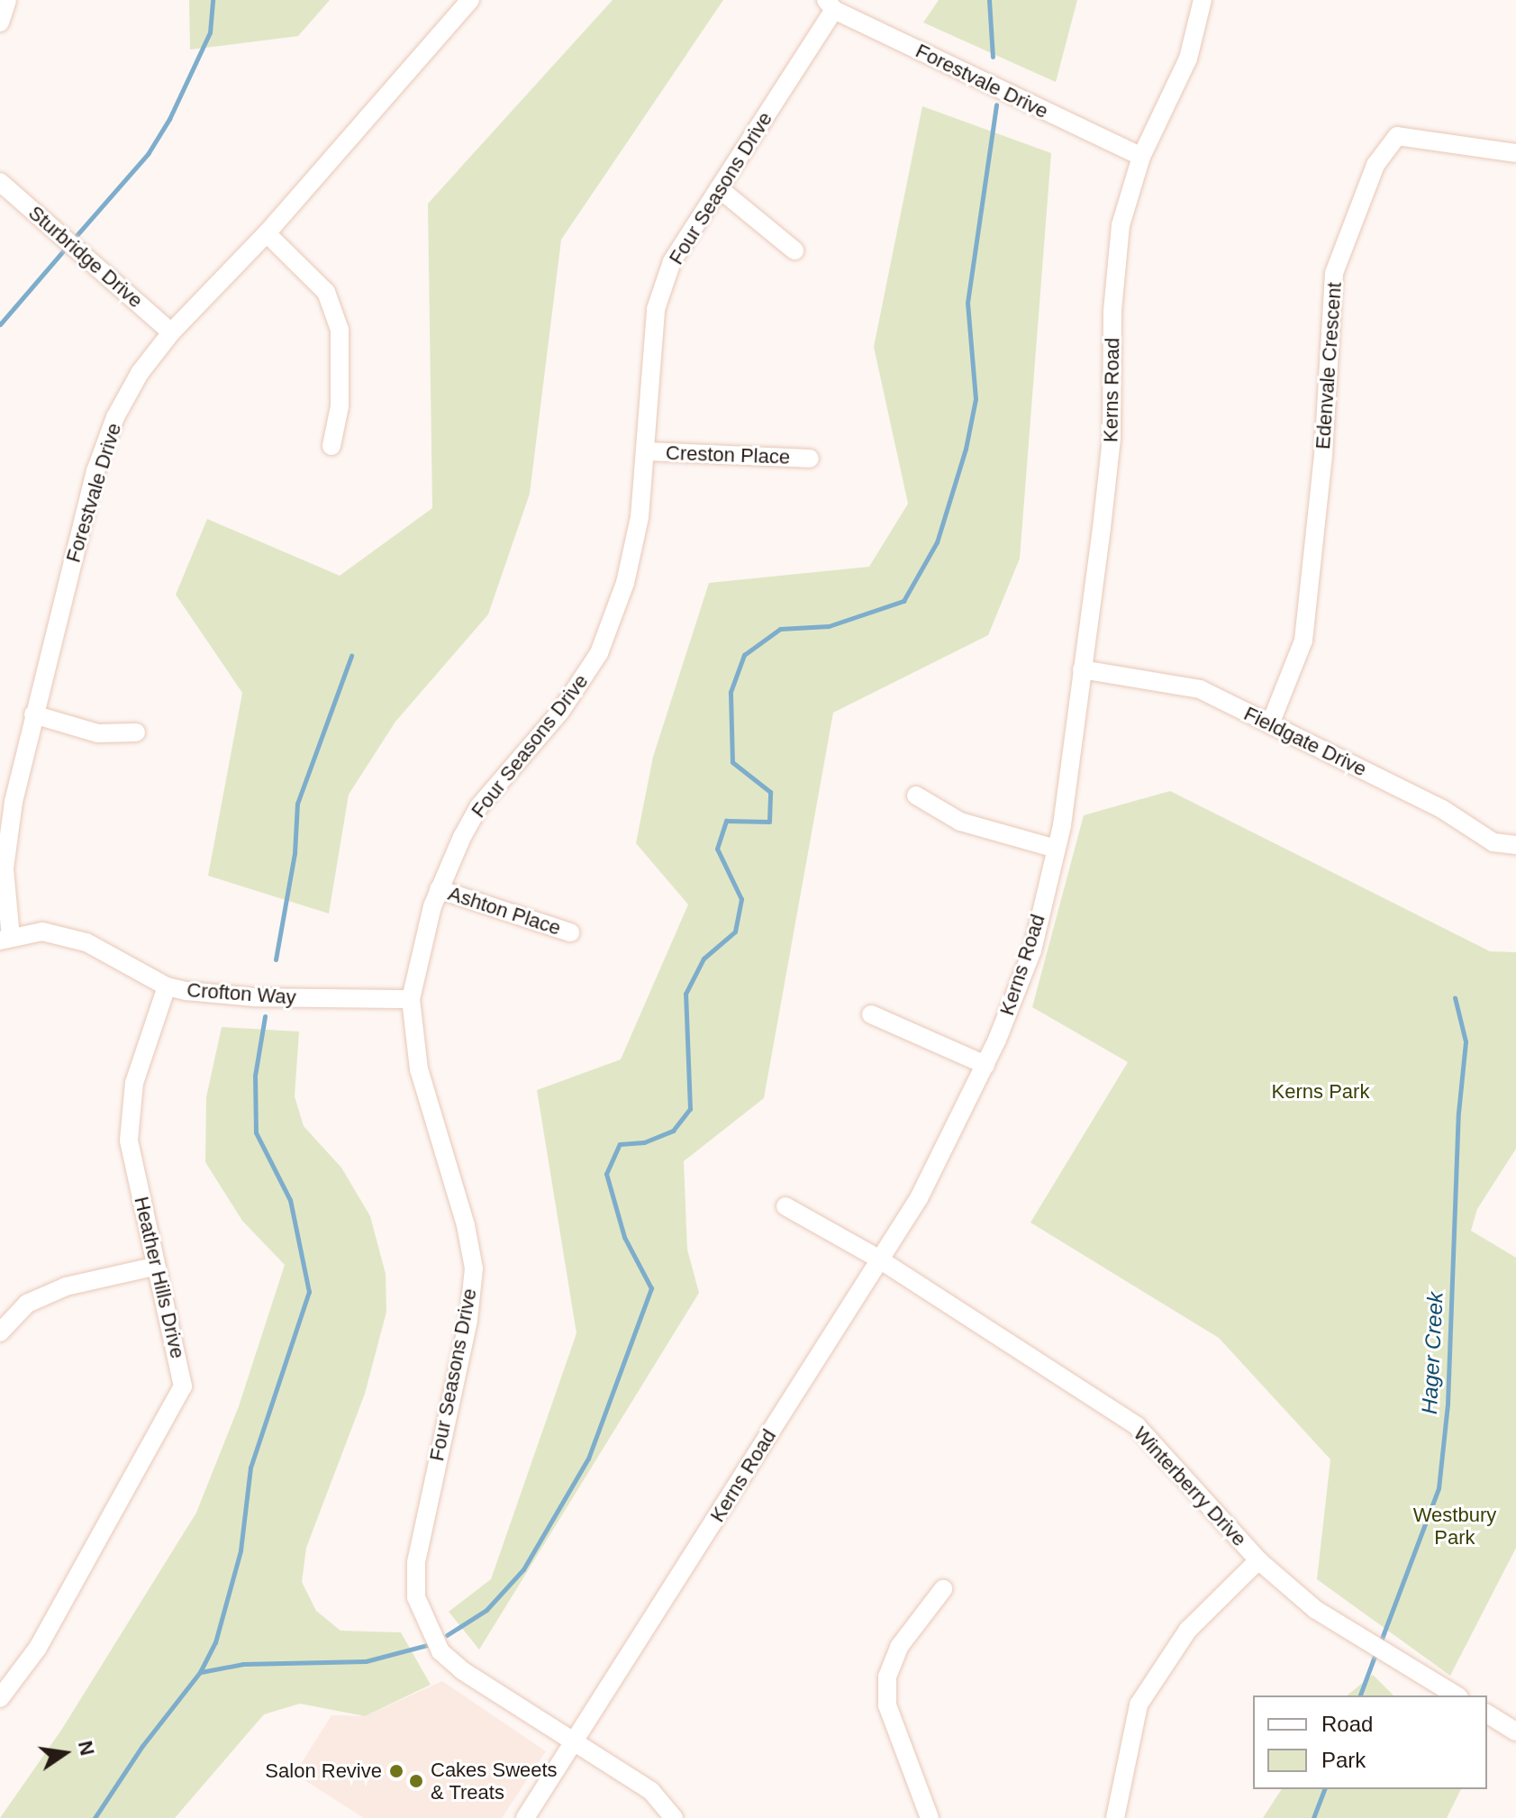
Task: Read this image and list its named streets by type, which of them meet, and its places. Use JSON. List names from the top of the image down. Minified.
{"streets":{"street":["Forestvale Drive","Four Seasons Drive","Sturbridge Drive","Edenvale Crescent","Kerns Road","Creston Place","Fieldgate Drive","Ashton Place","Crofton Way","Heather Hills Drive","Winterberry Drive"]},"crossings":[["Forestvale Drive","Four Seasons Drive"],["Forestvale Drive","Sturbridge Drive"],["Forestvale Drive","Kerns Road"],["Forestvale Drive","Crofton Way"],["Four Seasons Drive","Kerns Road"],["Four Seasons Drive","Creston Place"],["Four Seasons Drive","Ashton Place"],["Four Seasons Drive","Crofton Way"],["Edenvale Crescent","Fieldgate Drive"],["Kerns Road","Fieldgate Drive"],["Kerns Road","Winterberry Drive"],["Crofton Way","Heather Hills Drive"]],"water":["Hager Creek"],"parks":["Kerns Park","Westbury Park"],"places":["Salon Revive","Cakes Sweets & Treats"],"legend":["Road","Park"],"north":"right"}
